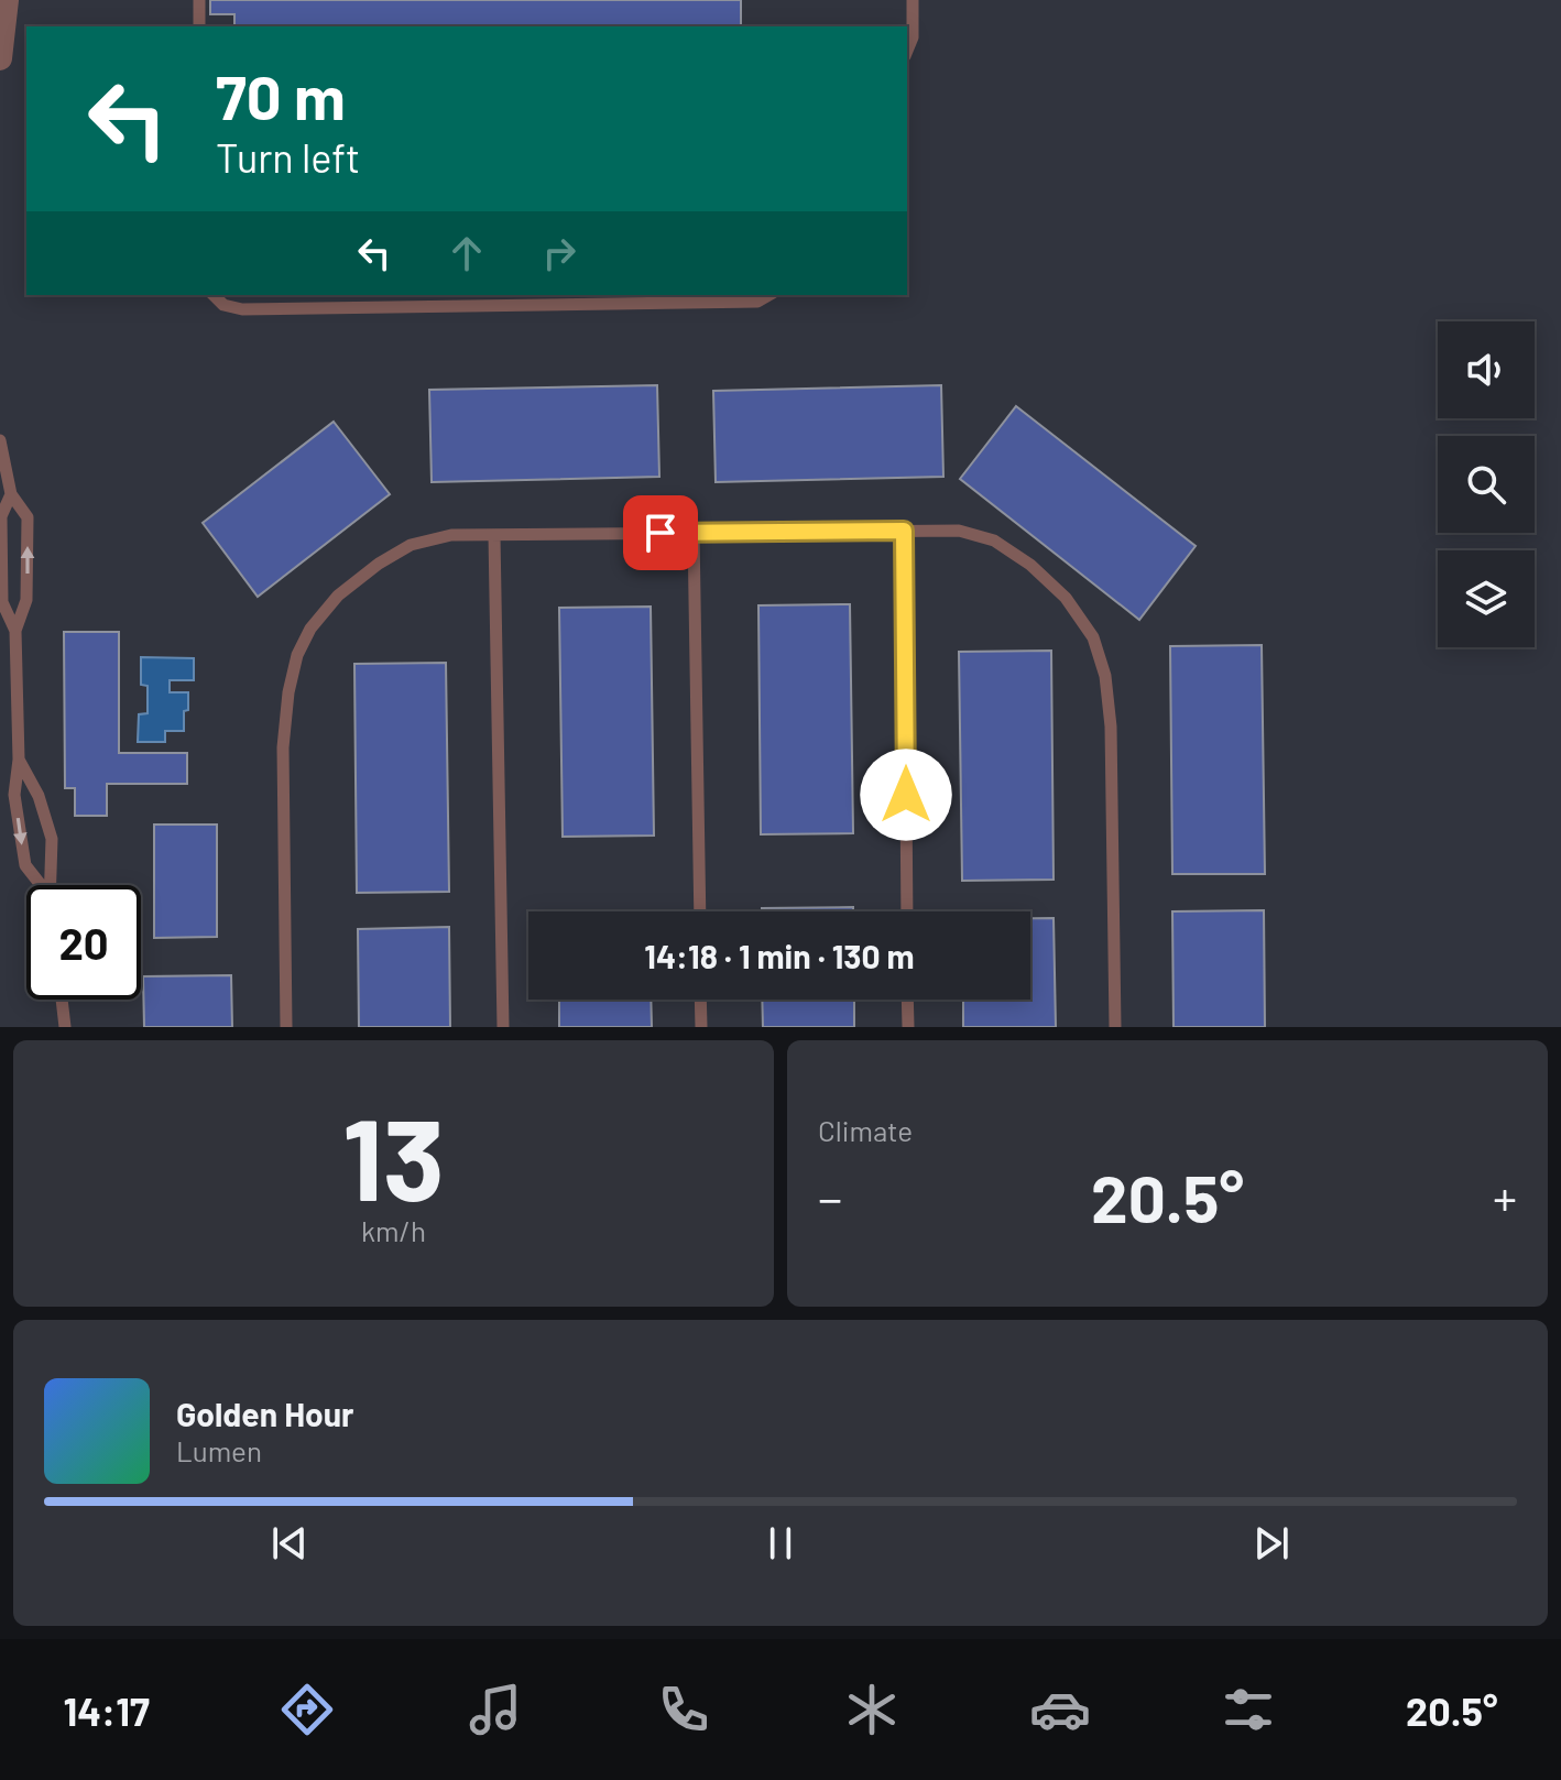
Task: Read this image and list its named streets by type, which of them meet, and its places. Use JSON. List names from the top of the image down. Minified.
{"page":{"turn":["70 m","Turn left"],"limit":"20","trip":"14:18 · 1 min · 130 m","tile":[["13","km/h"],"Climate"],"heat":["−","20.5°","+"],"song":["Golden Hour","Lumen"],"tabs":["14:17","20.5°"]}}
